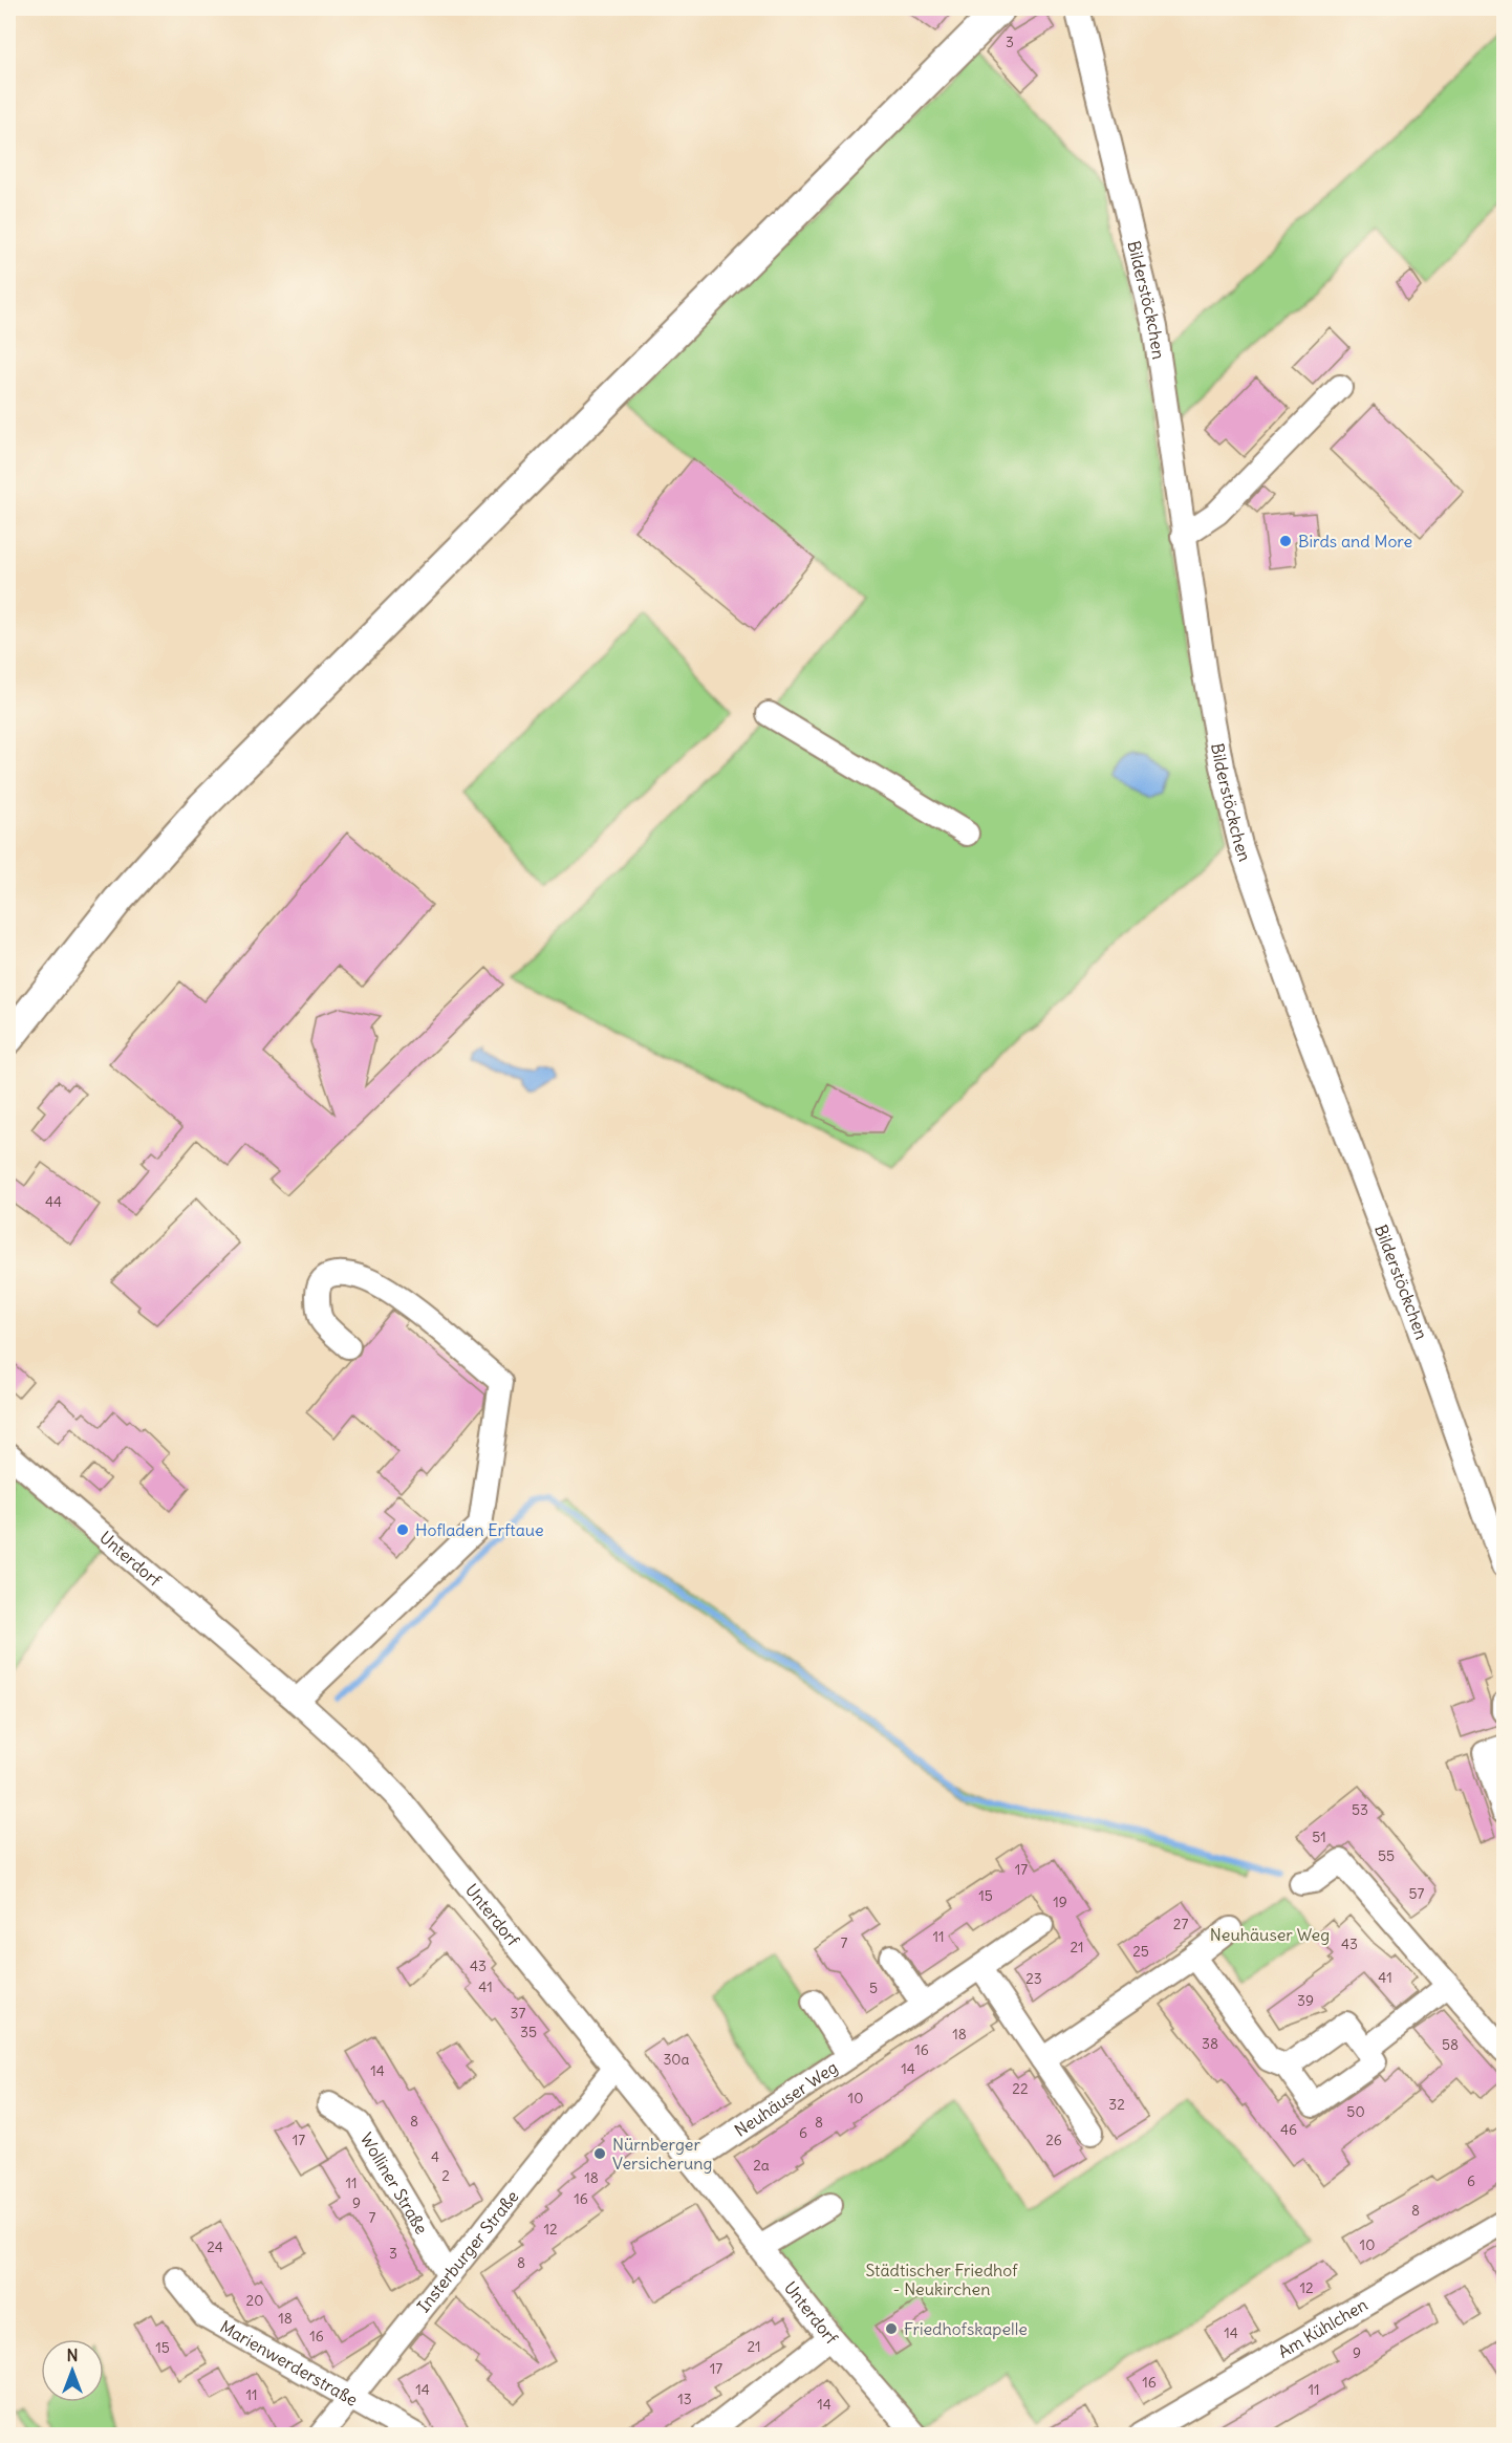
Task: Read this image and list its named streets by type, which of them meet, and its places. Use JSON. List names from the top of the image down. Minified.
{"streets":{"street":["Bilderstöckchen","Unterdorf","Neuhäuser Weg","Wolliner Straße","Insterburger Straße","Am Kühlchen","Marienwerderstraße"]},"crossings":[["Unterdorf","Neuhäuser Weg"],["Unterdorf","Insterburger Straße"],["Wolliner Straße","Insterburger Straße"],["Insterburger Straße","Marienwerderstraße"]],"parks":["Neuhäuser Weg","Städtischer Friedhof - Neukirchen"],"places":["Birds and More","Hofladen Erftaue","Nürnberger Versicherung","Friedhofskapelle"],"house_numbers":["3","44","53","51","55","17","57","15","19","27","11","7","43","21","25","43","41","23","41","5","39","37","35","18","38","58","16","30a","14","14","22","10","32","50","8","8","46","6","17","26","4","2a","2","18","6","11","16","9","8","7","12","10","24","3","8","12","20","18","14","16","21","15","9","17","16","14","11","11","13","14"],"north":"top"}
